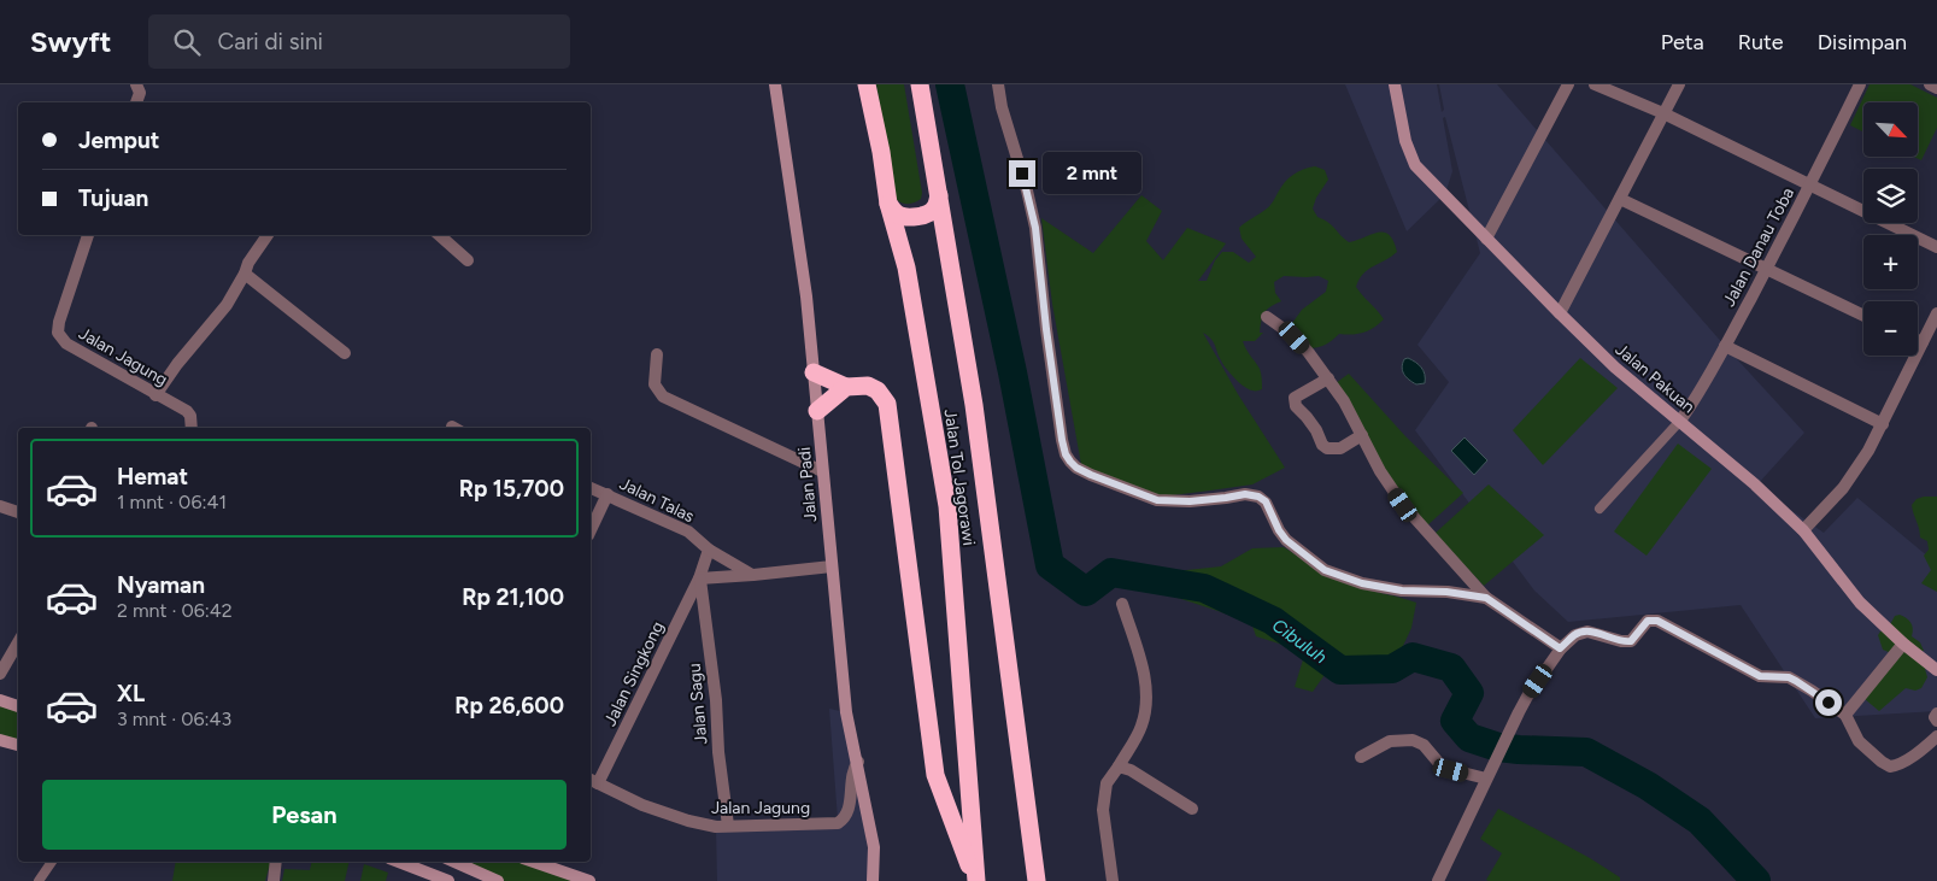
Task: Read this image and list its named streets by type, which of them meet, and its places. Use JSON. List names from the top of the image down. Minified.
{"streets":{"highway":["Jalan Tol Jagorawi"],"street":["Jalan Danau Toba","Jalan Jagung","Jalan Pakuan","Jalan Padi","Jalan Talas","Jalan Singkong","Jalan Sagu"]},"crossings":[["Jalan Danau Toba","Jalan Pakuan"],["Jalan Jagung","Jalan Padi"],["Jalan Jagung","Jalan Singkong"],["Jalan Jagung","Jalan Sagu"],["Jalan Singkong","Jalan Sagu"]],"water":["Cibuluh"],"north":"bottom right","page":{"header":"Swyft","search":"Cari di sini","nav":["Peta","Rute","Disimpan"],"map_buttons":["+","−"],"banner":["Jemput","Tujuan"],"bubble":"2 mnt","list":[{"name":"Hemat","note":"1 mnt · 06:41","value":"Rp 15,700"},{"name":"Nyaman","note":"2 mnt · 06:42","value":"Rp 21,100"},{"name":"XL","note":"3 mnt · 06:43","value":"Rp 26,600"}],"buttons":"Pesan"}}
